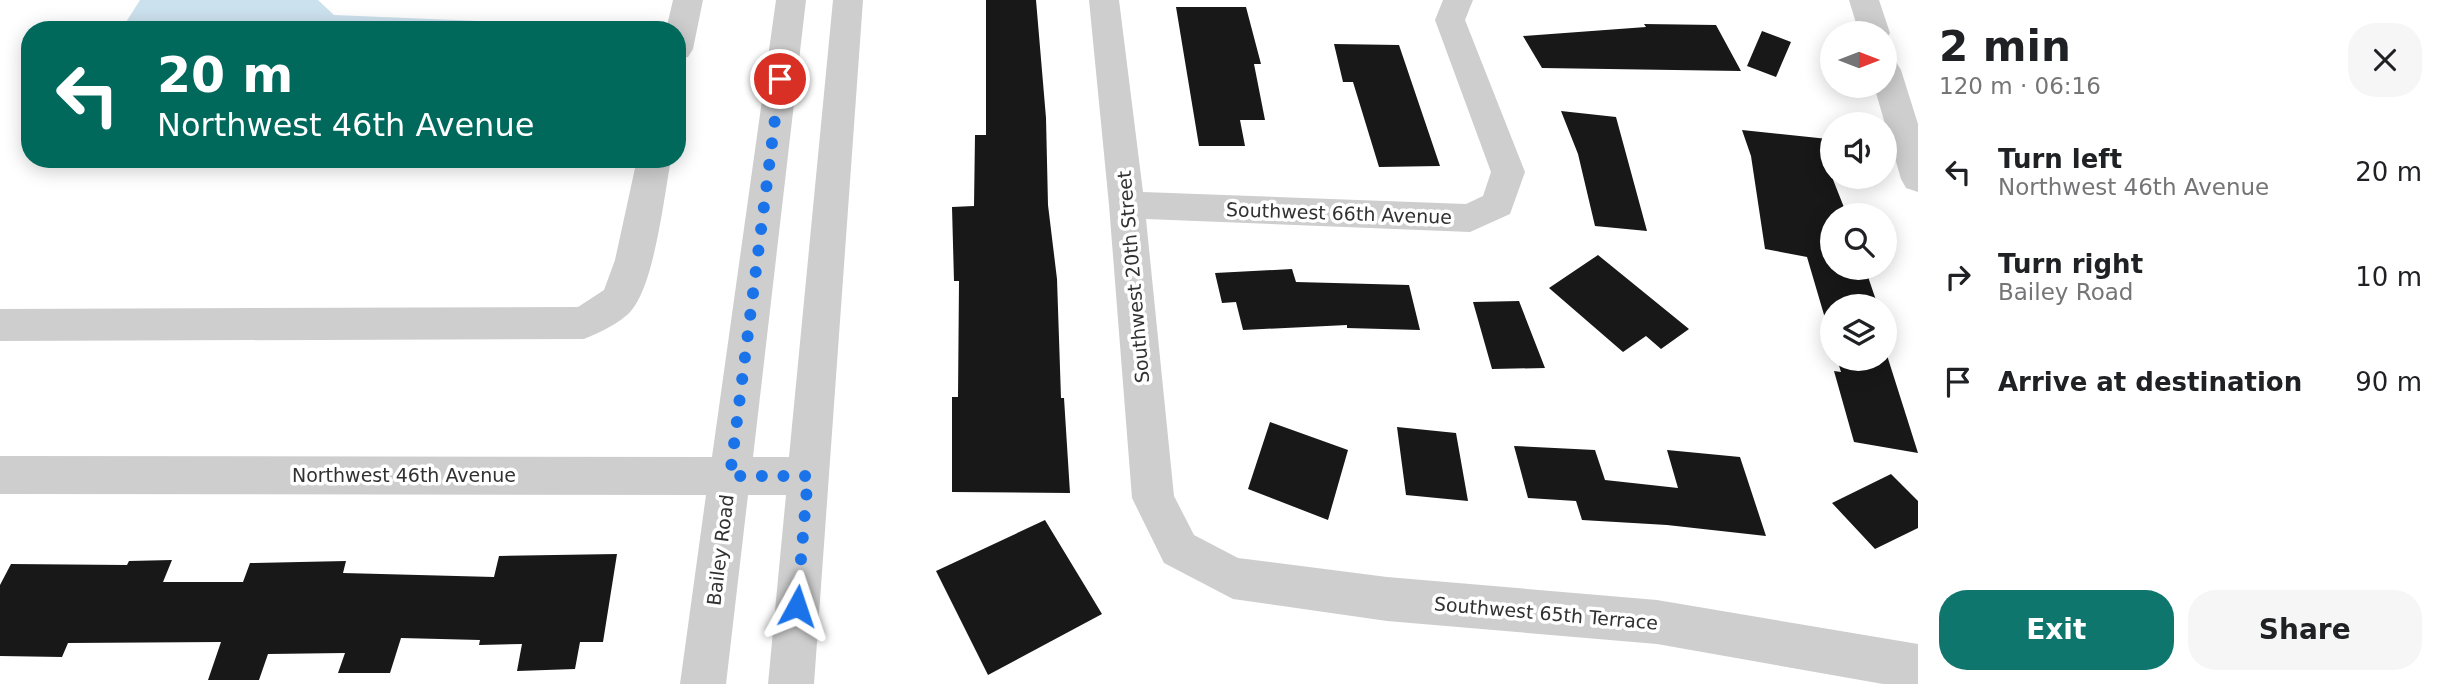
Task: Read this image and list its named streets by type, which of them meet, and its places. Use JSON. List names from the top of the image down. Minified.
{"streets":{"street":["Southwest 66th Avenue","Southwest 20th Street","Northwest 46th Avenue","Bailey Road","Southwest 65th Terrace"]},"crossings":[["Southwest 66th Avenue","Southwest 20th Street"],["Southwest 20th Street","Southwest 65th Terrace"],["Northwest 46th Avenue","Bailey Road"]],"north":"right","page":{"heading":["2 min","120 m · 06:16"],"turn":["20 m","Northwest 46th Avenue"],"list":[{"name":"Turn left","note":"Northwest 46th Avenue","value":"20 m"},{"name":"Turn right","note":"Bailey Road","value":"10 m"},{"name":"Arrive at destination","value":"90 m"}],"buttons":["Exit","Share"]}}
